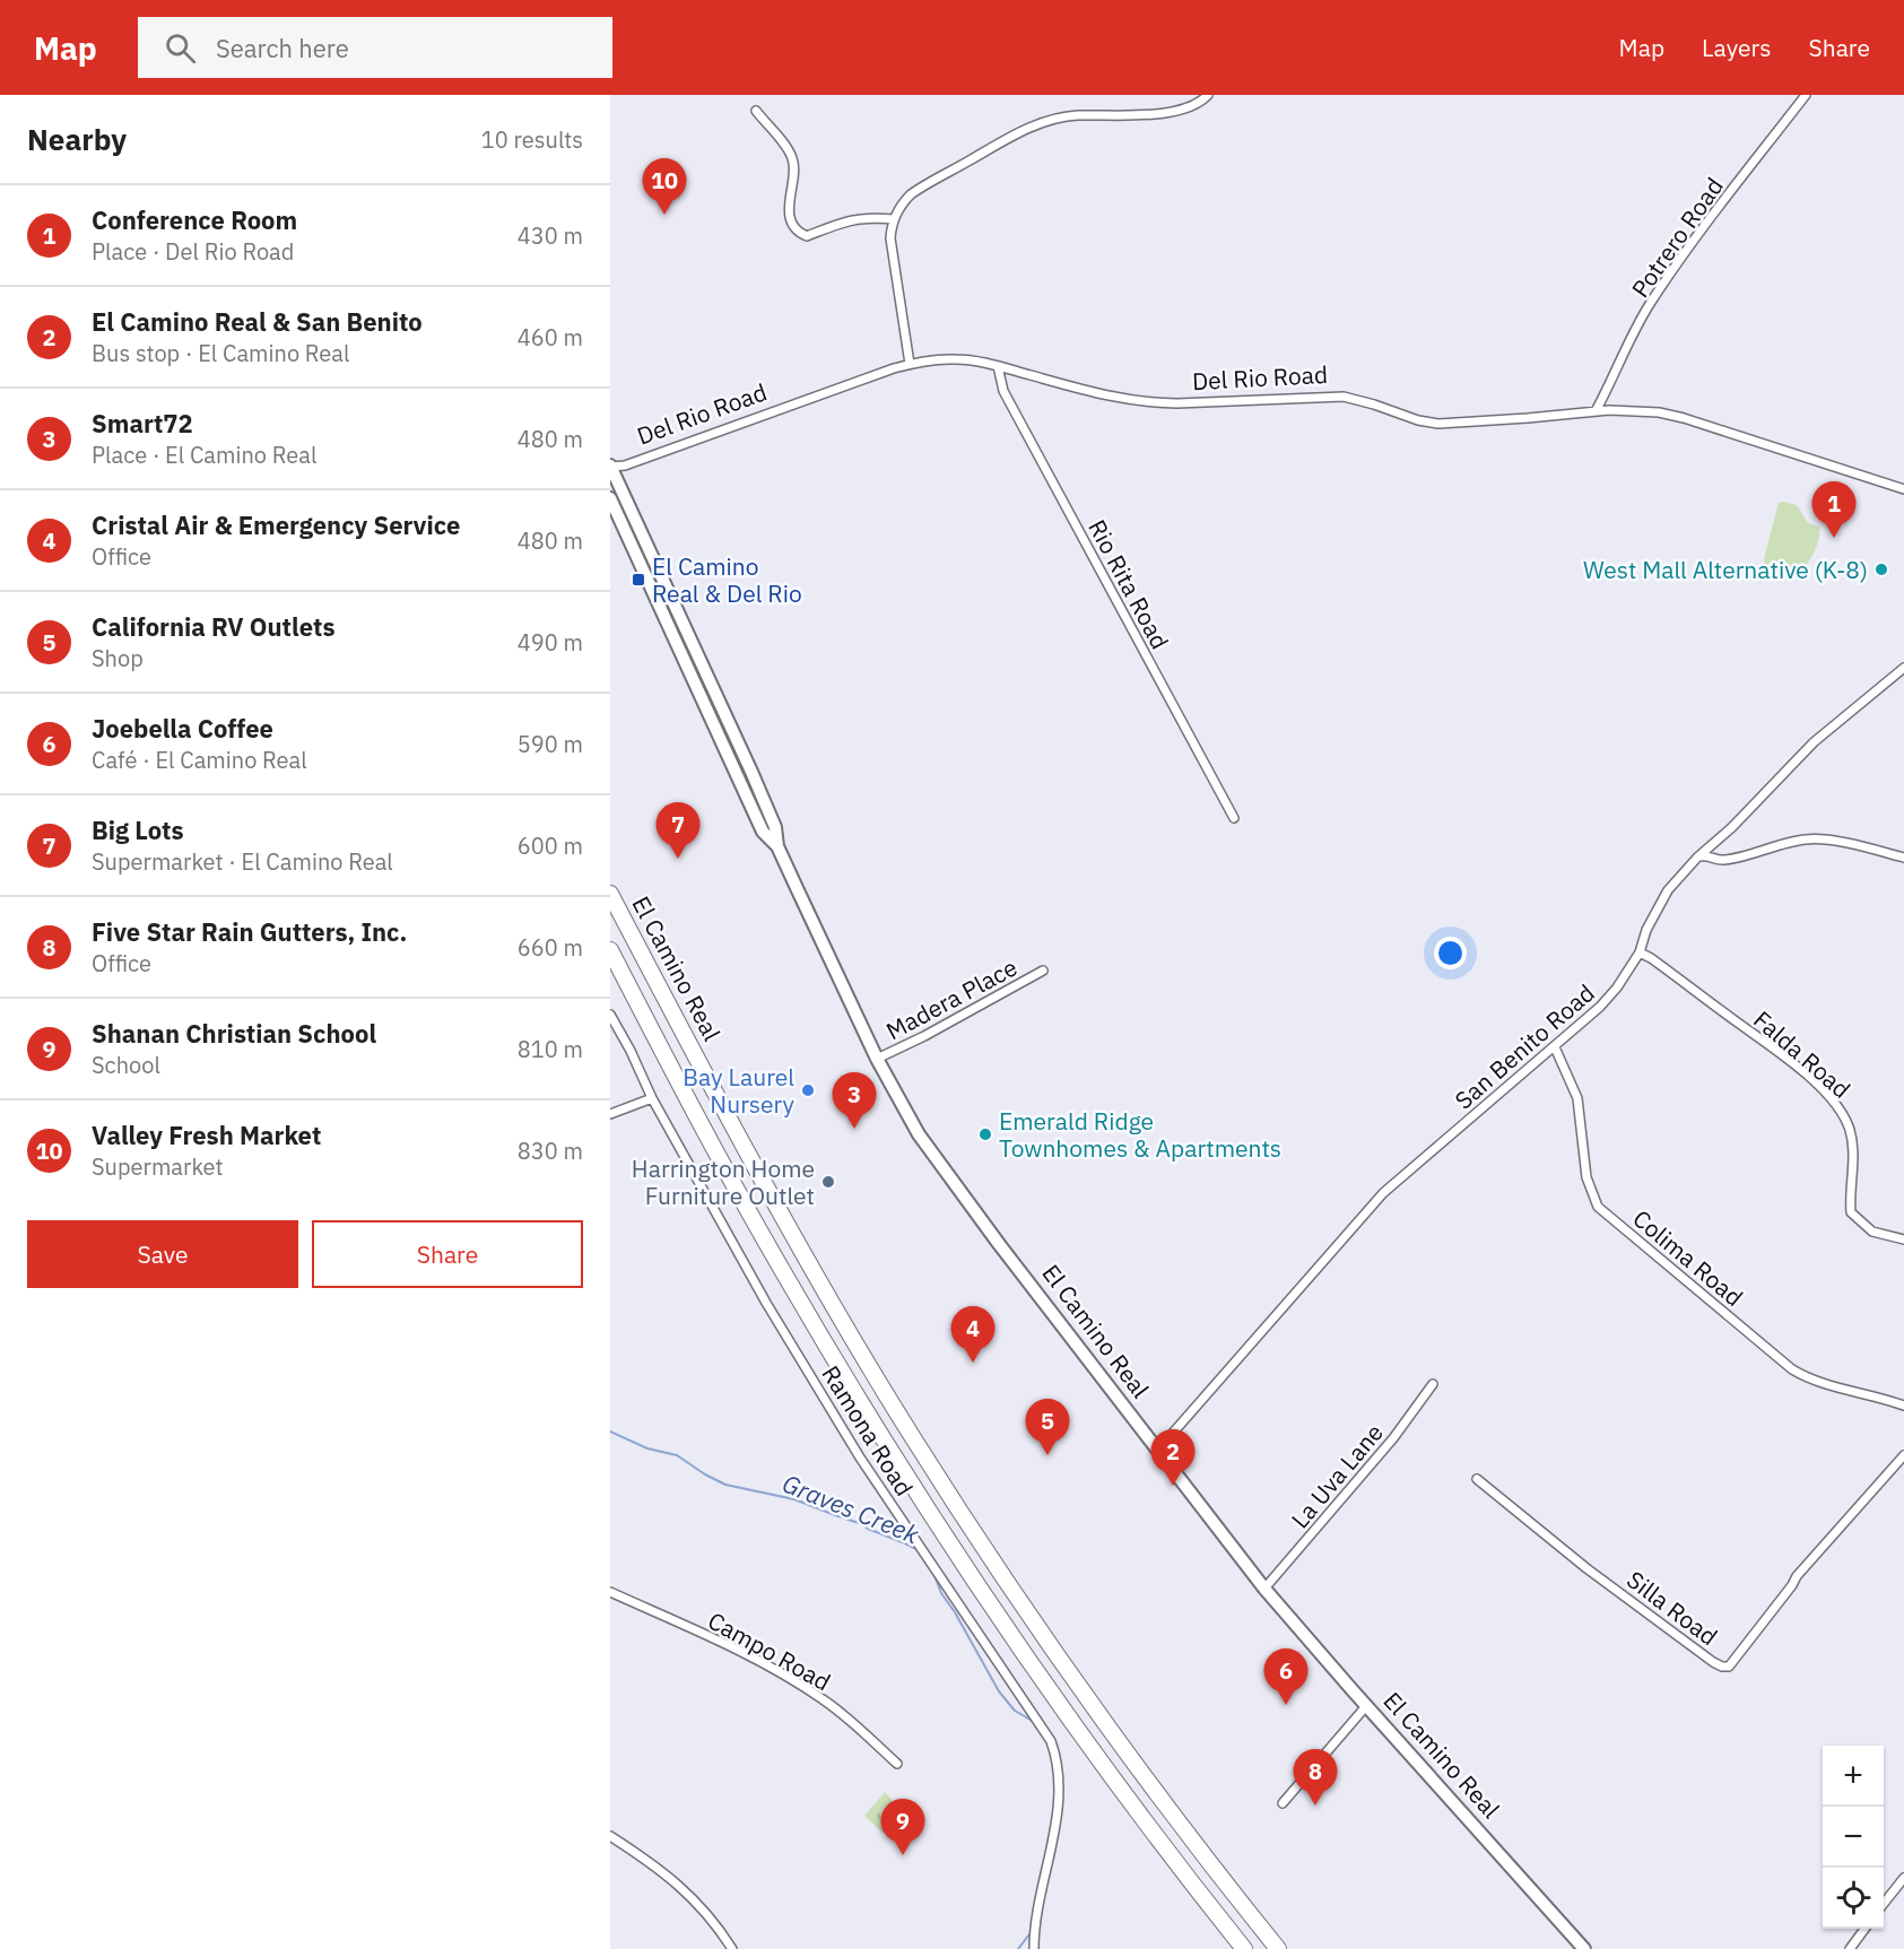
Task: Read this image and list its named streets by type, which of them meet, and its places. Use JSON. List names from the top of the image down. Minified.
{"streets":{"highway":["El Camino Real"],"street":["Potrero Road","Del Rio Road","Rio Rita Road","Madera Place","San Benito Road","Falda Road","Colima Road","Ramona Road","La Uva Lane","Silla Road","Campo Road"]},"crossings":[["Potrero Road","Del Rio Road"],["Del Rio Road","Rio Rita Road"],["Del Rio Road","El Camino Real"],["El Camino Real","Madera Place"],["El Camino Real","San Benito Road"],["El Camino Real","La Uva Lane"],["San Benito Road","Falda Road"],["San Benito Road","Colima Road"]],"water":["Graves Creek"],"places":{"other":["West Mall Alternative (K-8)","Bay Laurel Nursery","Emerald Ridge Townhomes & Apartments","Harrington Home Furniture Outlet"],"transit":["El Camino Real & Del Rio"]},"page":{"header":"Map","search":"Search here","nav":["Map","Layers","Share"],"heading":["Nearby","10 results"],"pins":["10","1","7","3","4","5","2","6","8","9"],"list":[{"mark":"1","name":"Conference Room","note":"Place · Del Rio Road","value":"430 m"},{"mark":"2","name":"El Camino Real & San Benito","note":"Bus stop · El Camino Real","value":"460 m"},{"mark":"3","name":"Smart72","note":"Place · El Camino Real","value":"480 m"},{"mark":"4","name":"Cristal Air & Emergency Service","note":"Office","value":"480 m"},{"mark":"5","name":"California RV Outlets","note":"Shop","value":"490 m"},{"mark":"6","name":"Joebella Coffee","note":"Café · El Camino Real","value":"590 m"},{"mark":"7","name":"Big Lots","note":"Supermarket · El Camino Real","value":"600 m"},{"mark":"8","name":"Five Star Rain Gutters, Inc.","note":"Office","value":"660 m"},{"mark":"9","name":"Shanan Christian School","note":"School","value":"810 m"},{"mark":"10","name":"Valley Fresh Market","note":"Supermarket","value":"830 m"}],"buttons":["Save","Share"],"map_buttons":["+","−"]}}
